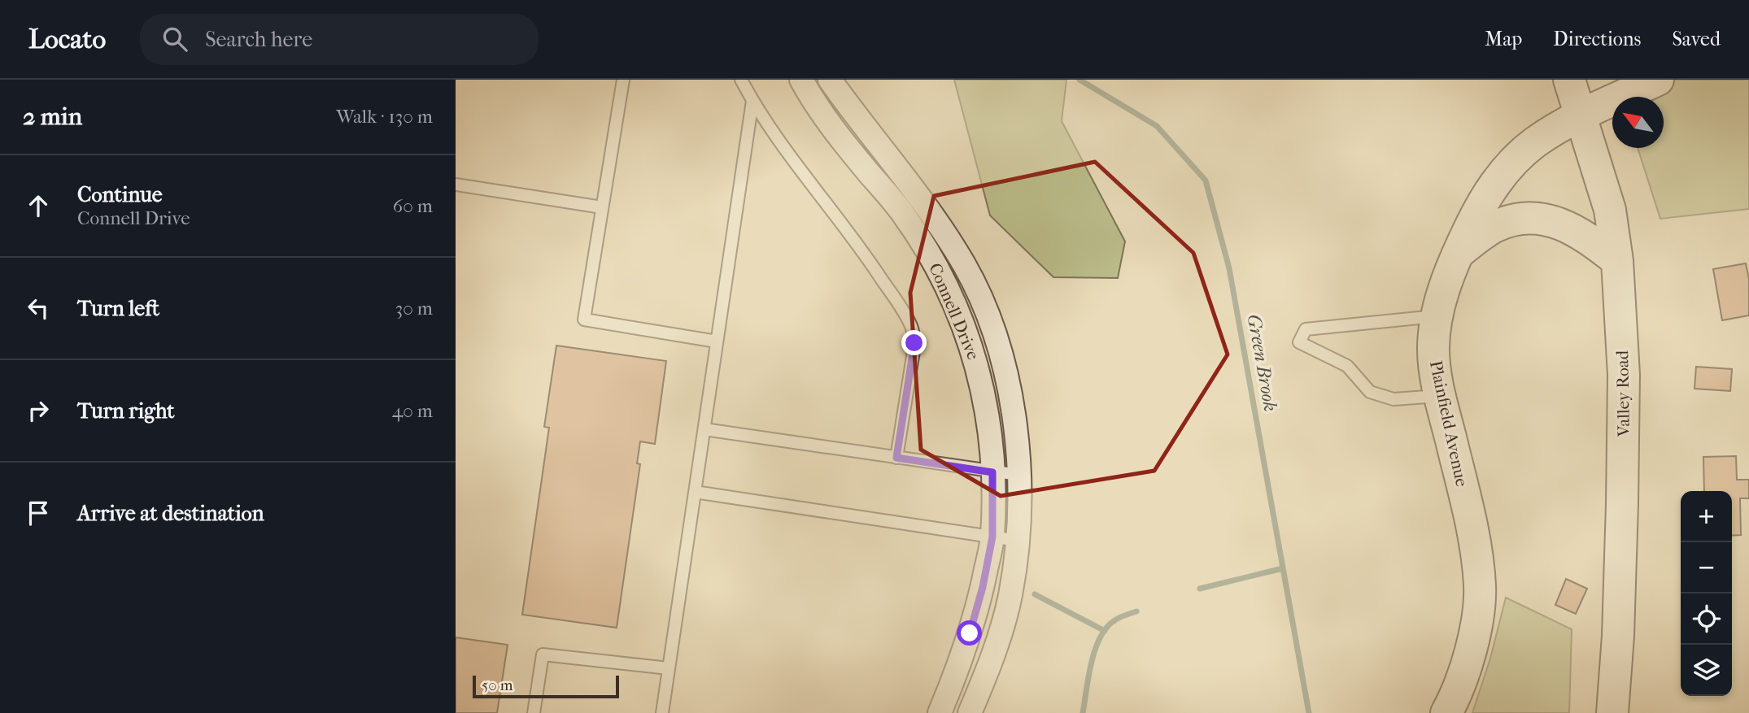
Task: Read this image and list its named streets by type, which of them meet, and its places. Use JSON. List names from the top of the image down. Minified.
{"streets":{"main road":["Valley Road","Plainfield Avenue"],"street":["Connell Drive"]},"crossings":[["Valley Road","Plainfield Avenue"]],"water":["Green Brook"],"scale_bar":"50 m","north":"top left","page":{"header":"Locato","search":"Search here","nav":["Map","Directions","Saved"],"heading":["2 min","Walk · 130 m"],"list":[["Continue","Connell Drive","60 m"],["Turn left","30 m"],["Turn right","40 m"],"Arrive at destination"],"map_buttons":["+","−"],"scale":"50 m"}}
